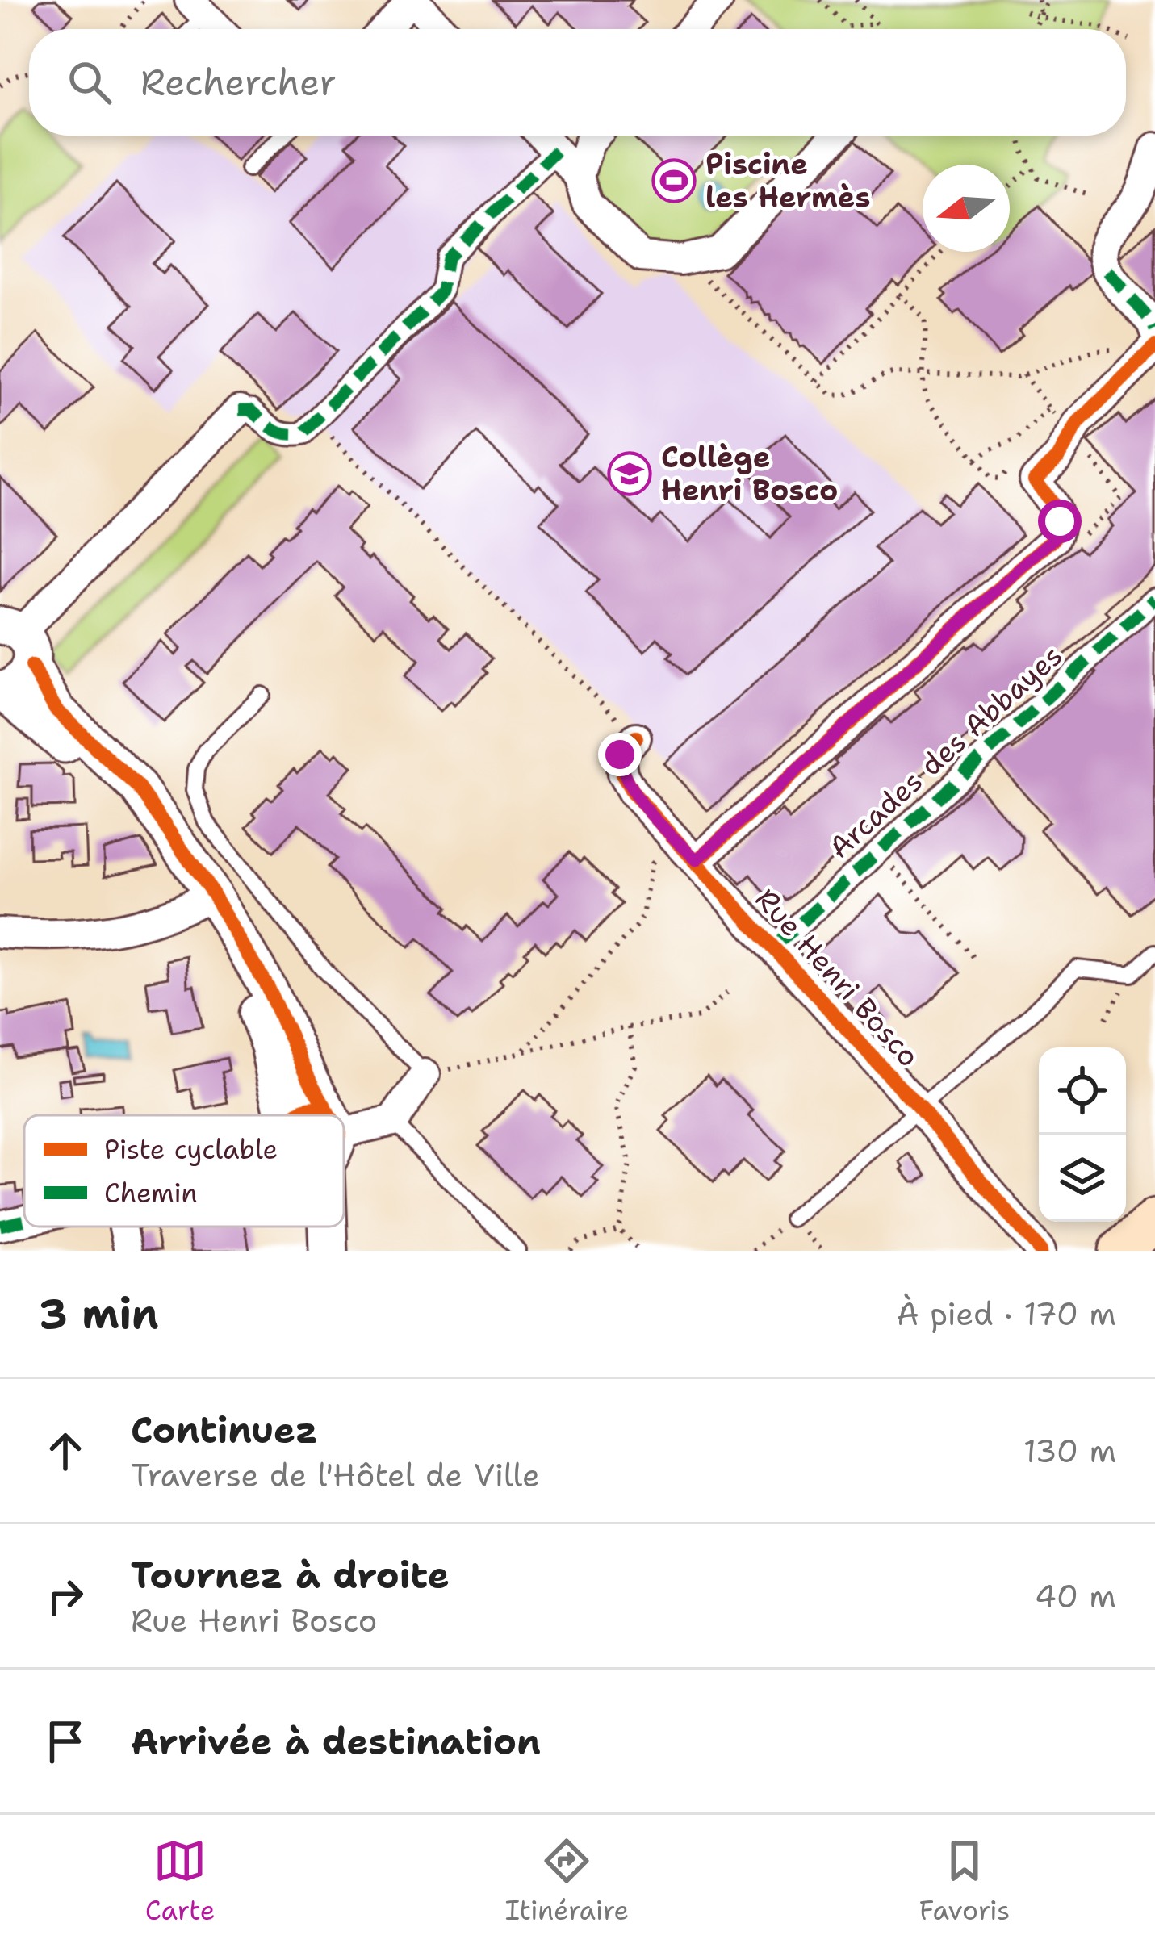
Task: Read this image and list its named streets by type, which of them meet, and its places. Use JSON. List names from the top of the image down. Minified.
{"streets":{"street":["Arcades des Abbayes","Rue Henri Bosco"]},"crossings":[["Arcades des Abbayes","Rue Henri Bosco"]],"places":{"sports":["Piscine les Hermès"],"school or university":["Collège Henri Bosco"]},"legend":["Piste cyclable","Chemin"],"north":"left","page":{"search":"Rechercher","heading":["3 min","À pied · 170 m"],"list":[["Continuez","Traverse de l'Hôtel de Ville","130 m"],["Tournez à droite","Rue Henri Bosco","40 m"],"Arrivée à destination"],"nav":["Carte","Itinéraire","Favoris"]}}
